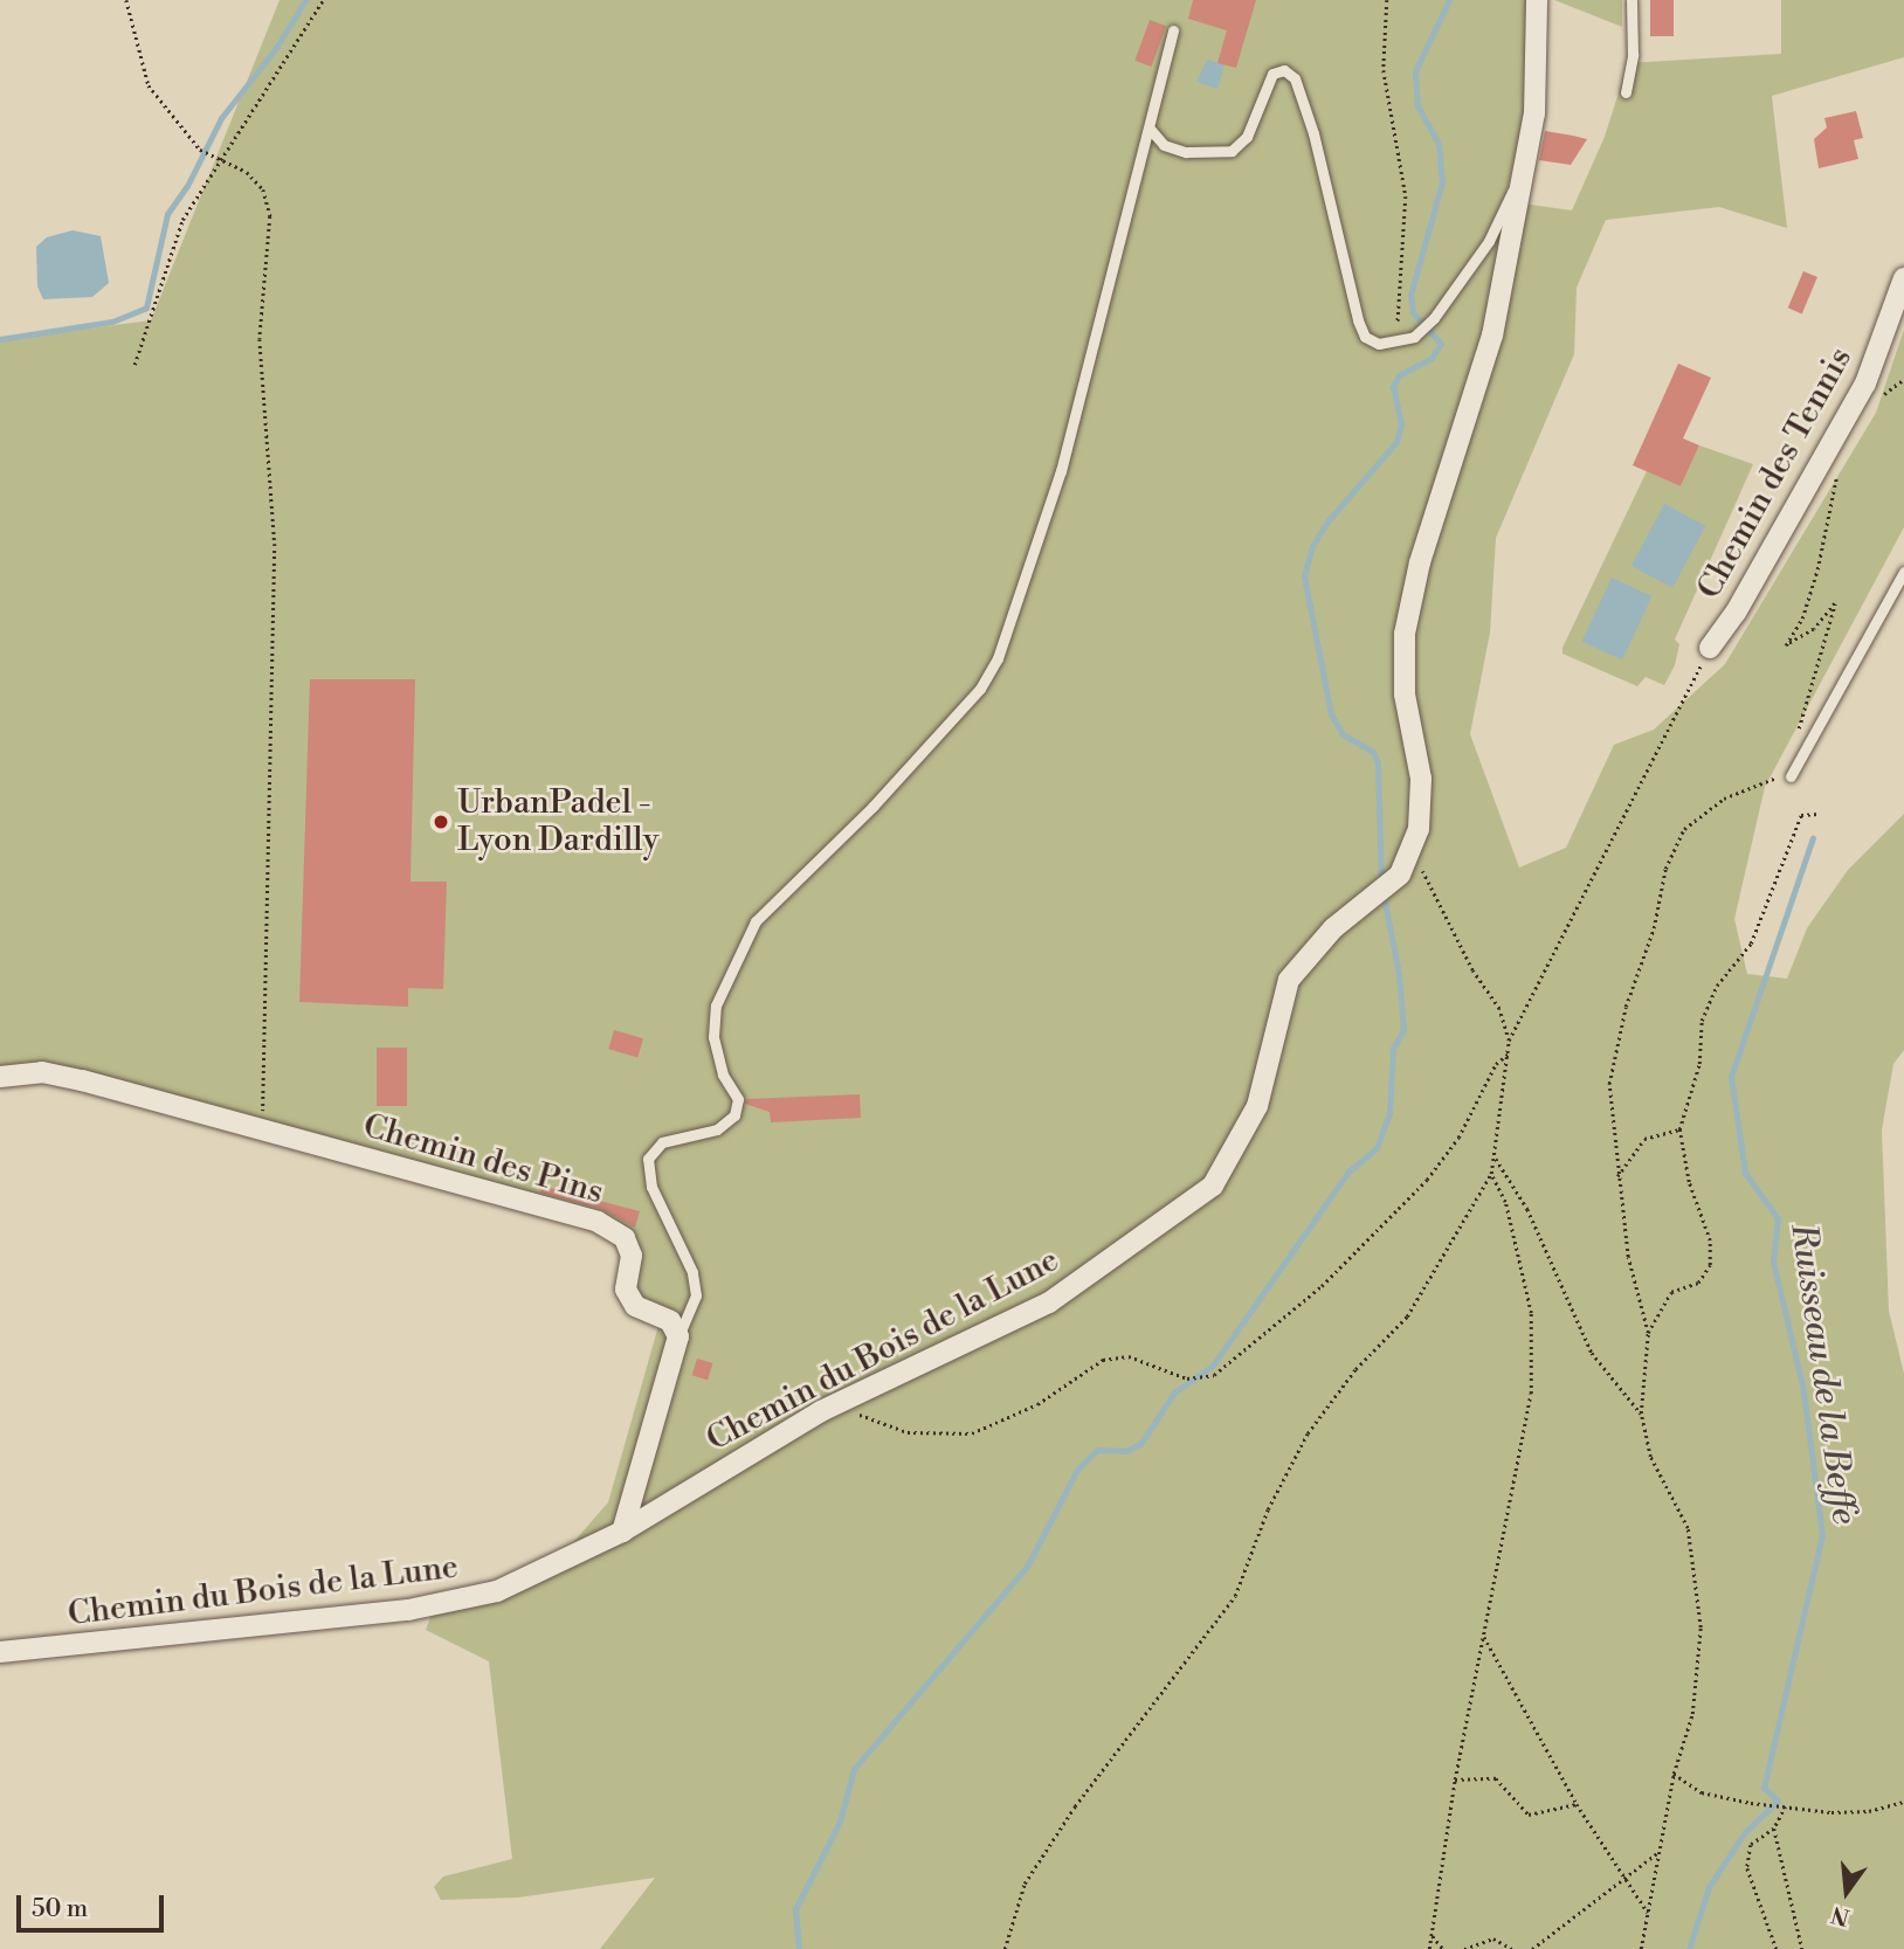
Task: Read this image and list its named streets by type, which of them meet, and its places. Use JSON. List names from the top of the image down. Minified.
{"streets":{"street":["Chemin des Tennis","Chemin des Pins","Chemin du Bois de la Lune"]},"water":["Ruisseau de la Beffe"],"places":["UrbanPadel - Lyon Dardilly"],"scale_bar":"50 m","north":"bottom"}
